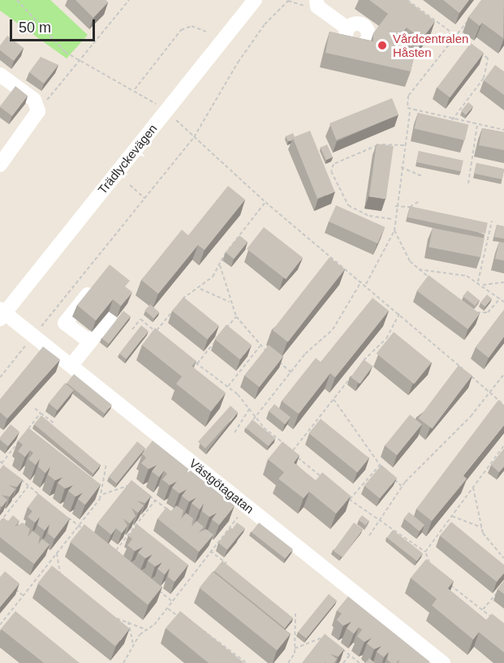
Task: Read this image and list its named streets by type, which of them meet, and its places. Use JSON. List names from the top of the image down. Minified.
{"streets":{"street":["Trädlyckevägen","Västgötagatan"]},"crossings":[["Trädlyckevägen","Västgötagatan"]],"places":["Vårdcentralen Håsten"],"scale_bar":"50 m"}
